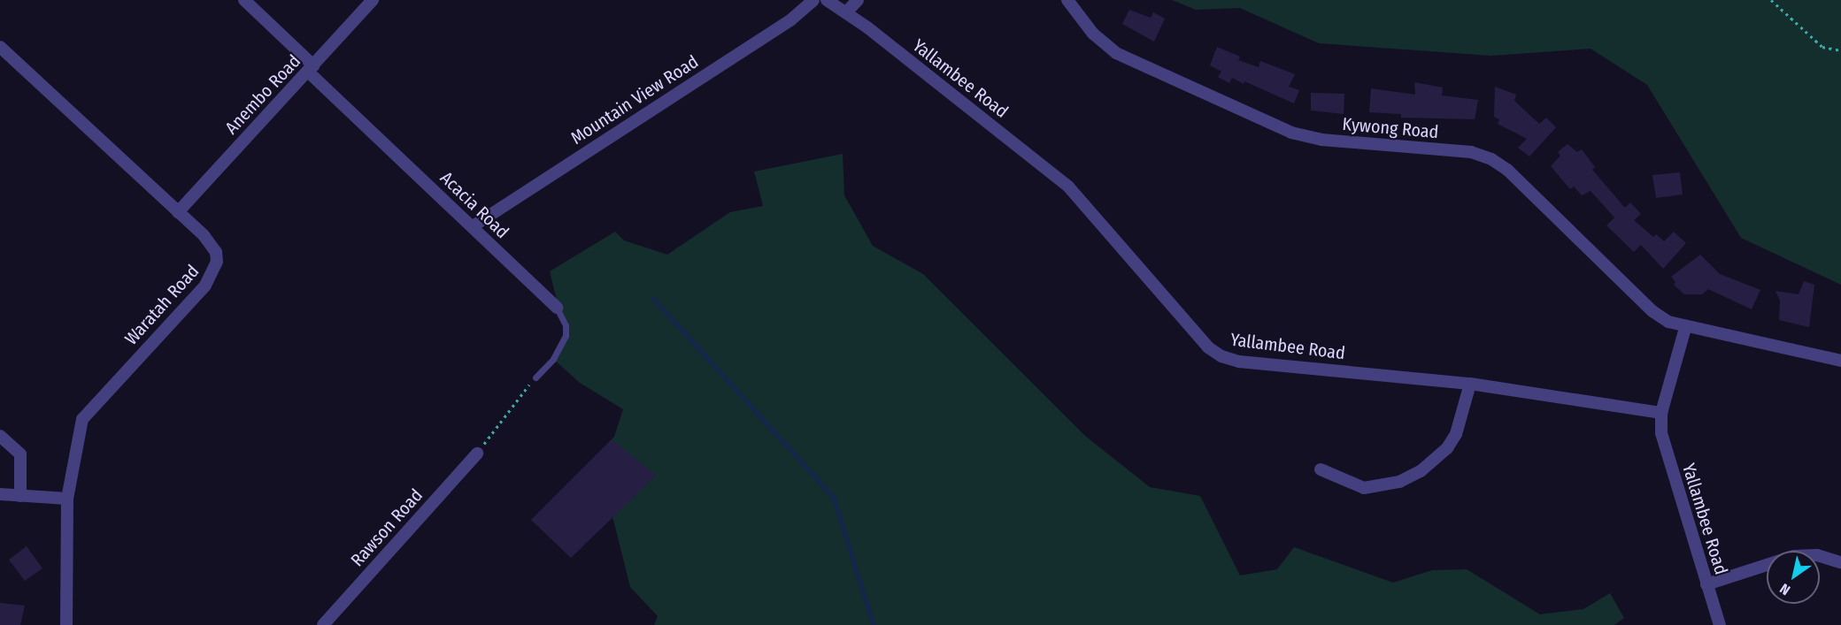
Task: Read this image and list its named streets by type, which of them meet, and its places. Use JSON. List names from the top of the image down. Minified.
{"streets":{"street":["Yallambee Road","Anembo Road","Mountain View Road","Kywong Road","Acacia Road","Waratah Road","Rawson Road"]},"crossings":[["Anembo Road","Acacia Road"],["Anembo Road","Waratah Road"],["Mountain View Road","Acacia Road"]],"north":"bottom left"}
